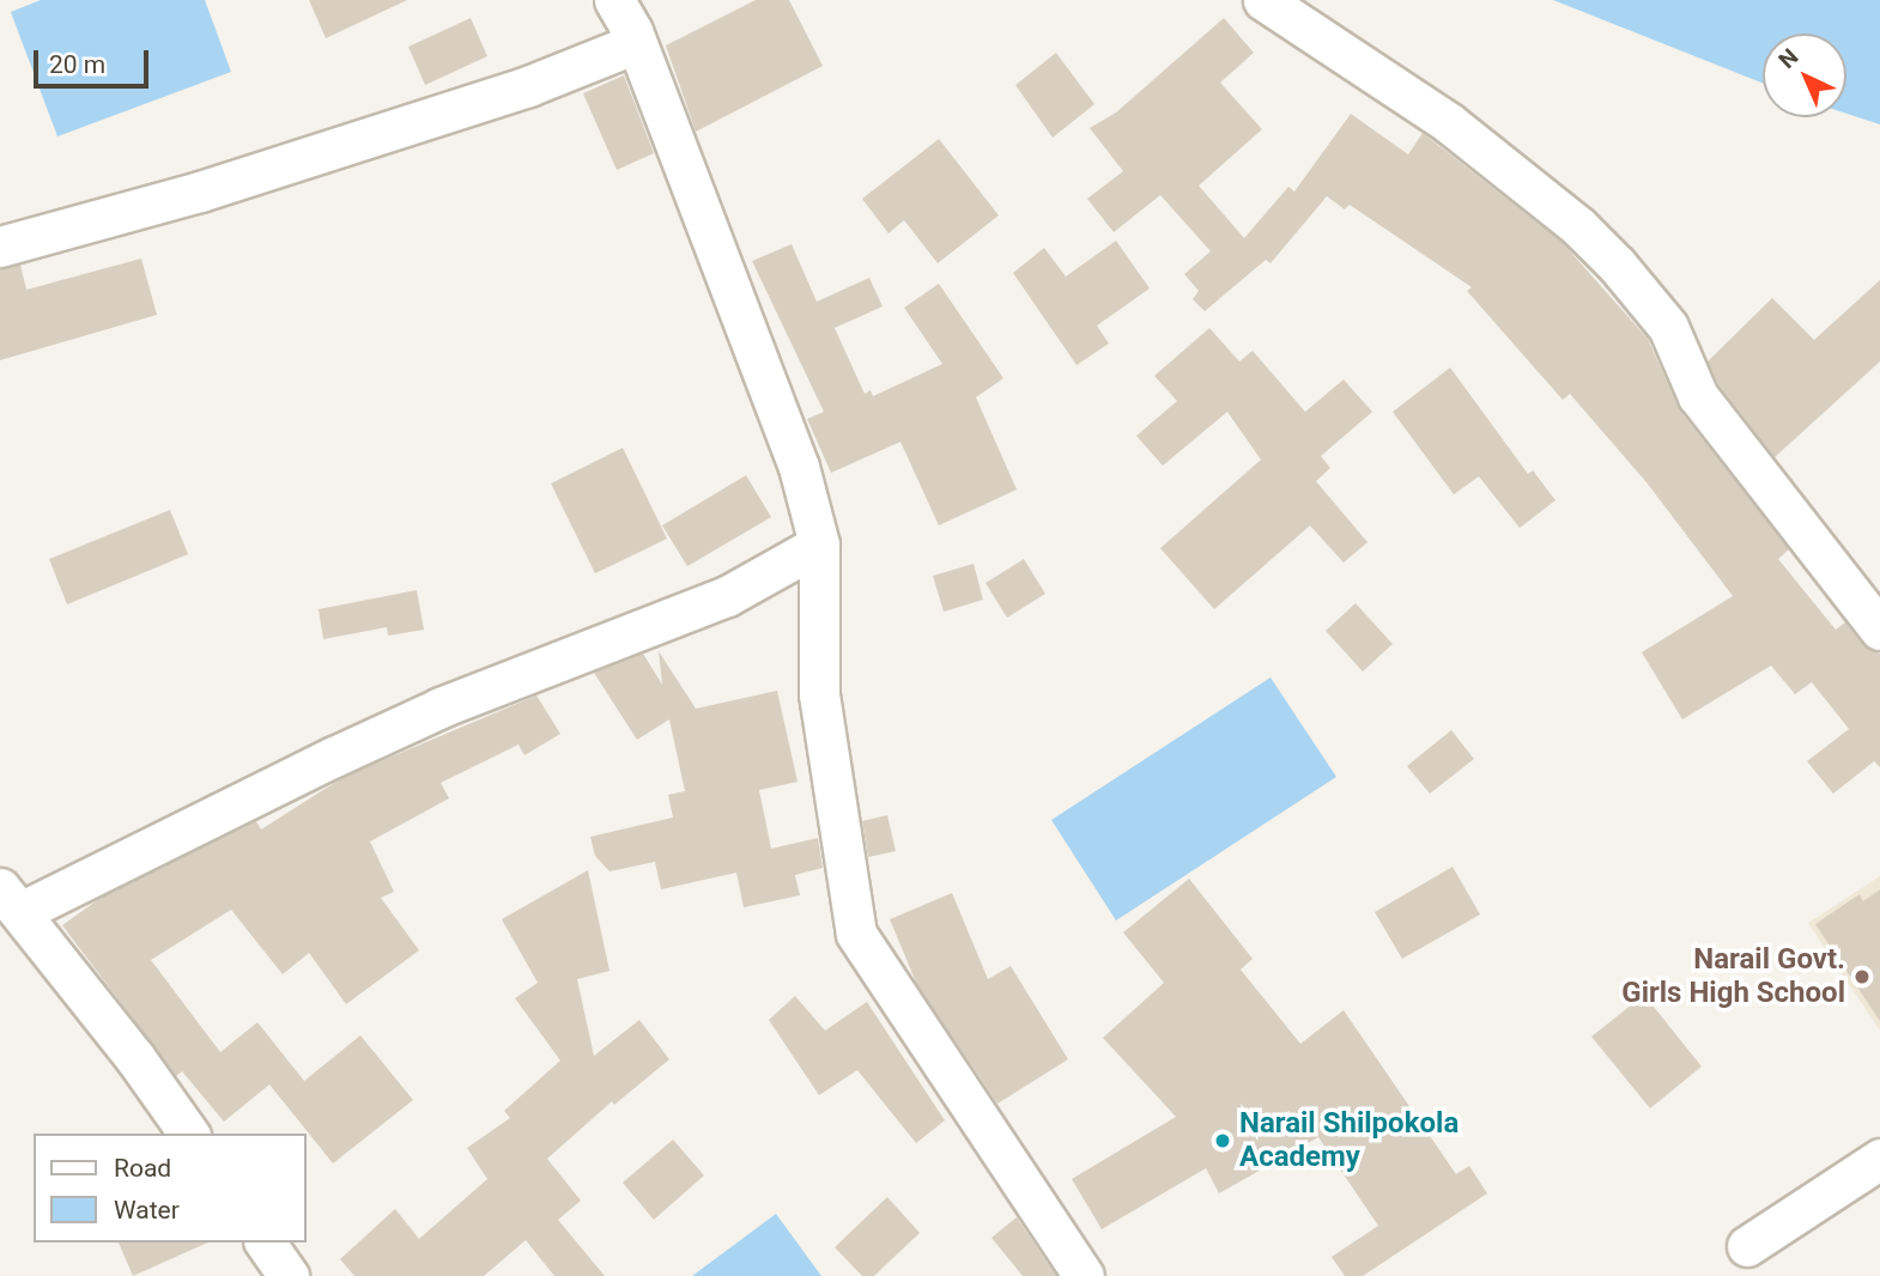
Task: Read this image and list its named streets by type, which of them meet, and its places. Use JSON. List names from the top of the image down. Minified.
{"places":["Narail Govt. Girls High School","Narail Shilpokola Academy"],"legend":["Road","Water"],"scale_bar":"20 m","north":"top left"}
